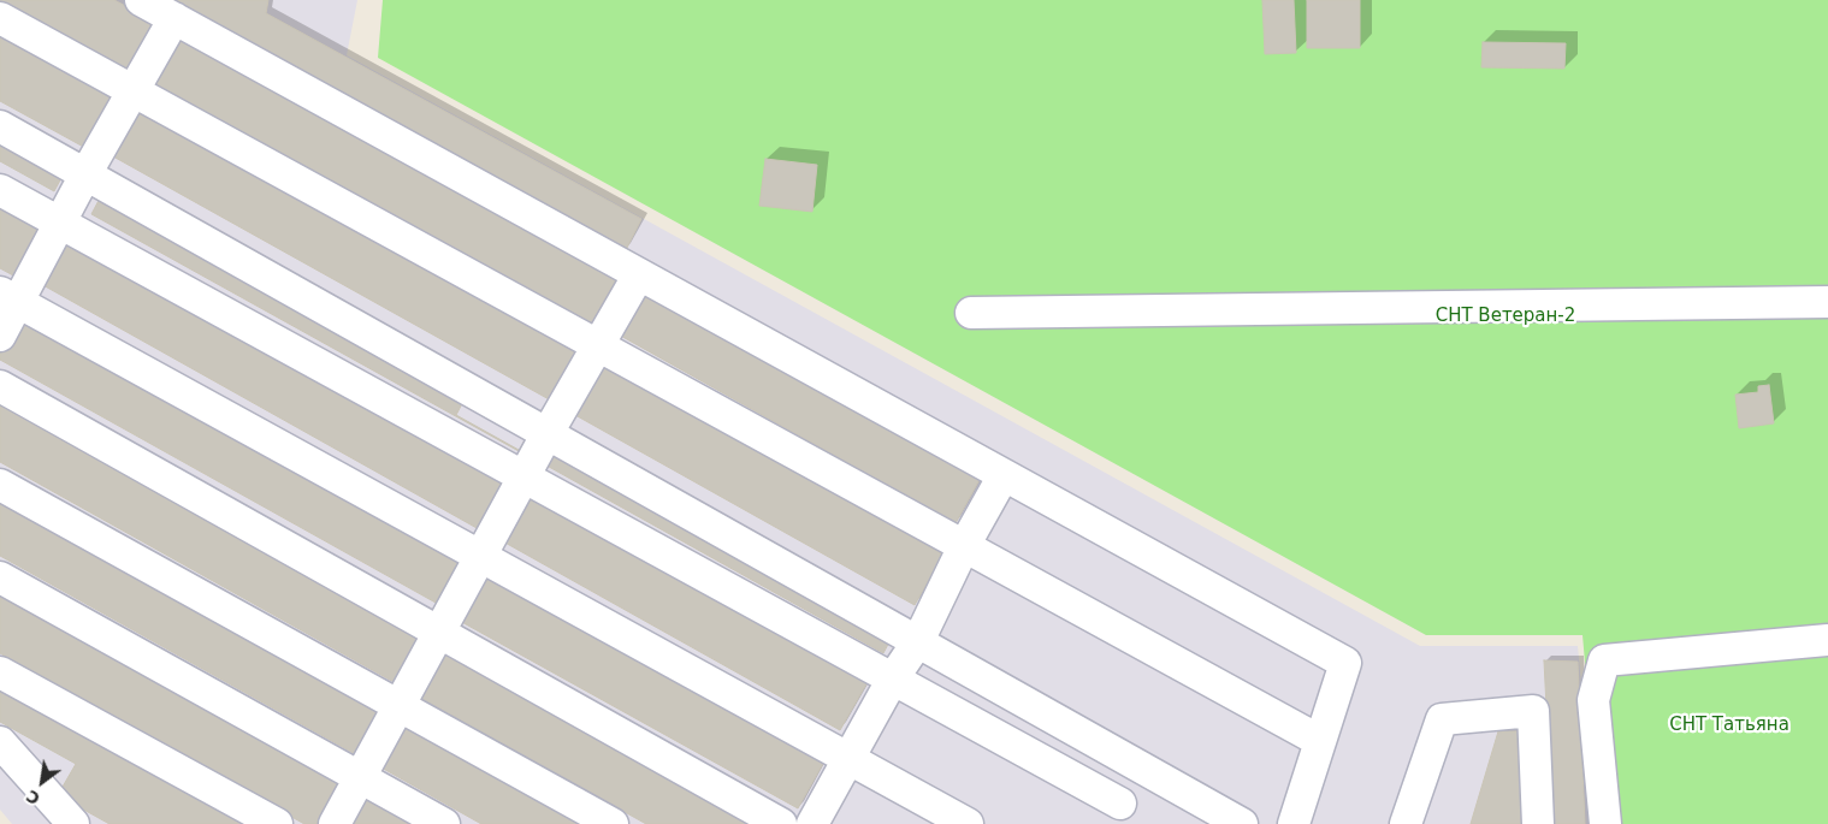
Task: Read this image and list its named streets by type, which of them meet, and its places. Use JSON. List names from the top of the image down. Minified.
{"parks":["СНТ Ветеран-2","СНТ Татьяна"],"north":"bottom left"}
